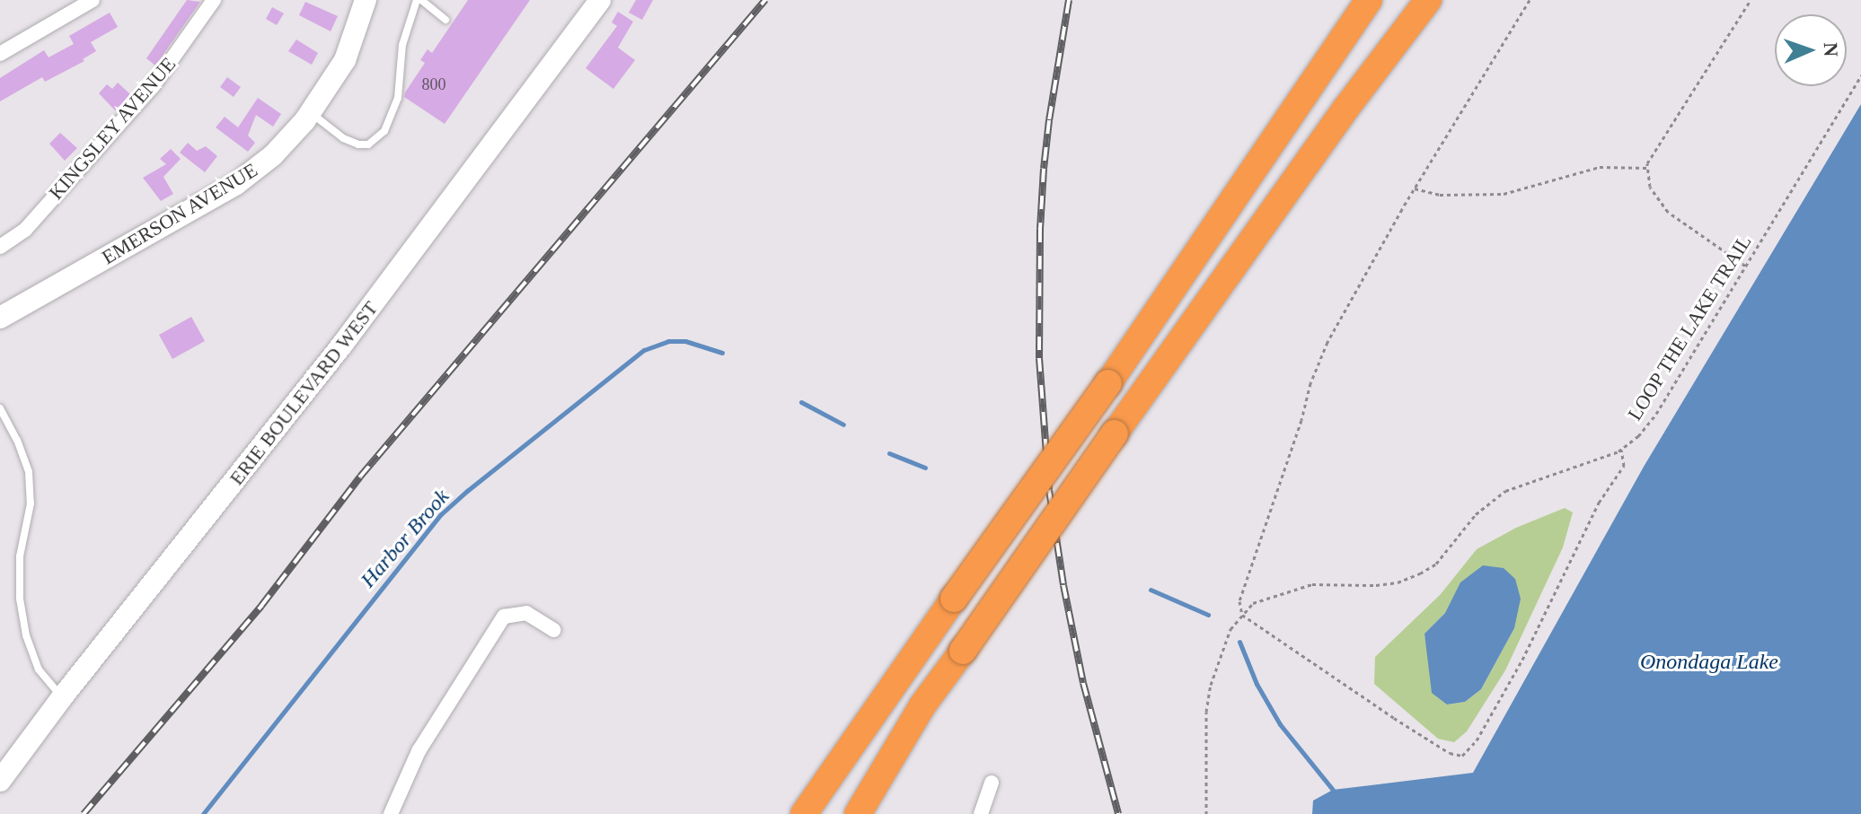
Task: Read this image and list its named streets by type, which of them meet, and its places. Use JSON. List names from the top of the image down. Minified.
{"streets":{"main road":["EMERSON AVENUE","ERIE BOULEVARD WEST"],"street":["KINGSLEY AVENUE"],"path":["LOOP THE LAKE TRAIL"]},"water":["Harbor Brook","Onondaga Lake"],"house_numbers":["800"],"north":"right"}
